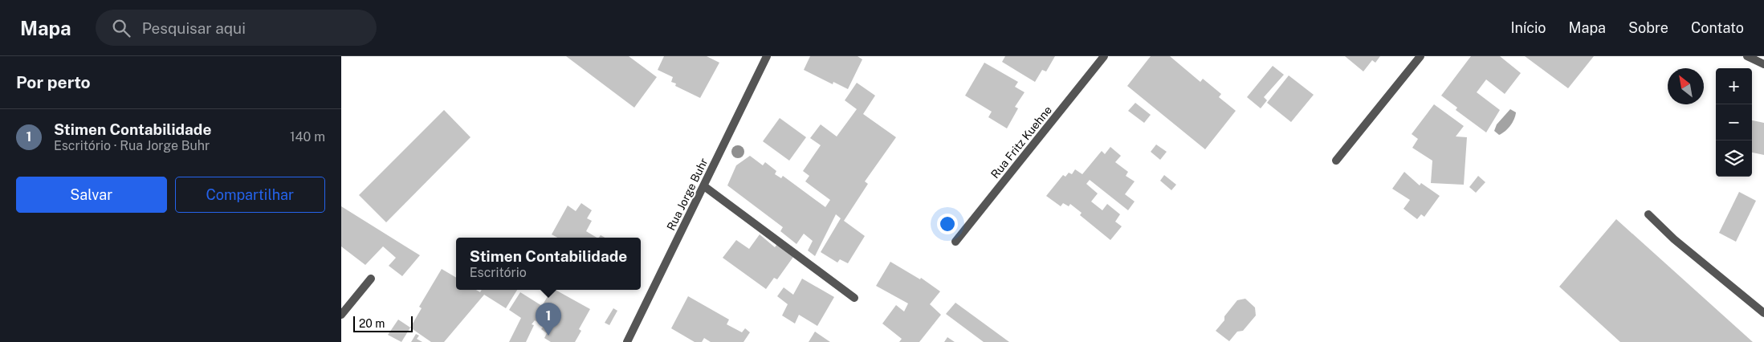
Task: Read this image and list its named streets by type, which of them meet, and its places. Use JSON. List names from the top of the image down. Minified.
{"streets":{"street":["Rua Fritz Kuehne","Rua Jorge Buhr"]},"scale_bar":"20 m","north":"top left","page":{"header":"Mapa","search":"Pesquisar aqui","nav":["Início","Mapa","Sobre","Contato"],"heading":"Por perto","map_buttons":["+","−"],"list":[{"mark":"1","name":"Stimen Contabilidade","note":"Escritório · Rua Jorge Buhr","value":"140 m"}],"buttons":["Salvar","Compartilhar"],"popup":["Stimen Contabilidade","Escritório"],"pins":"1","scale":"20 m"}}
